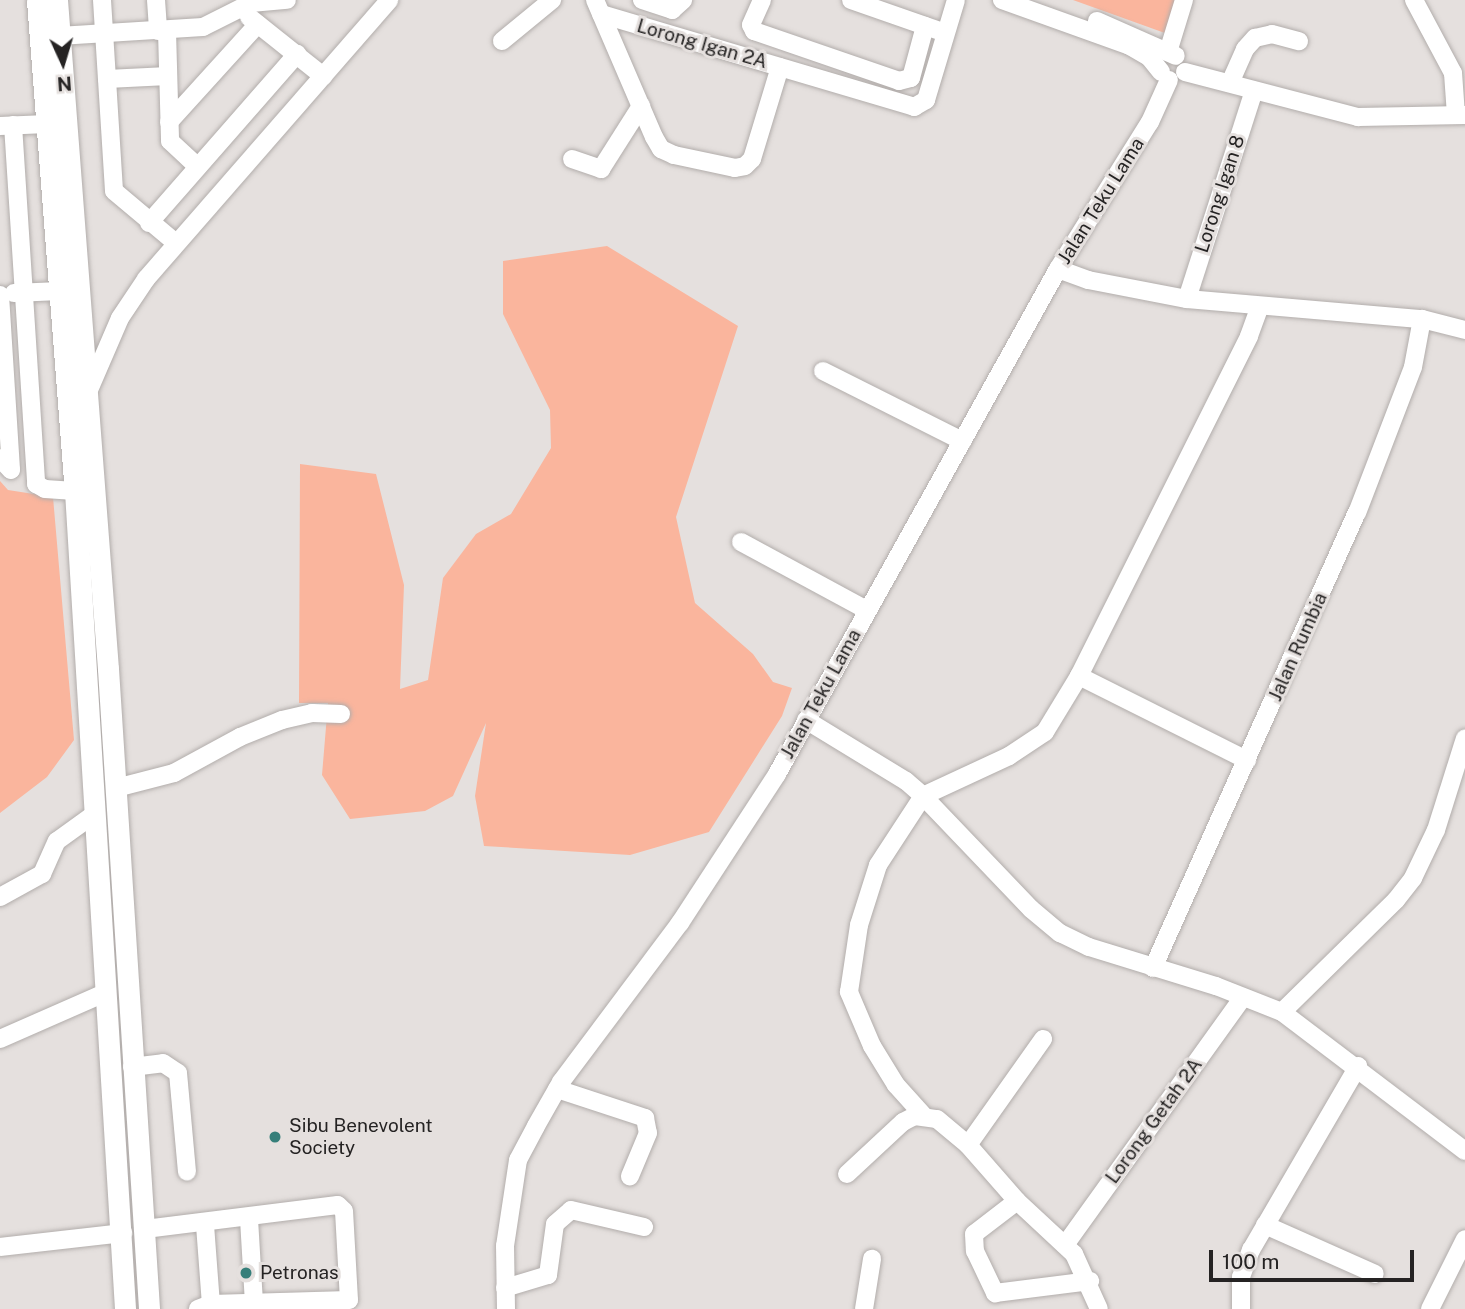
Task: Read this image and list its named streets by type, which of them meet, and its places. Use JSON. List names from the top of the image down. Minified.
{"streets":{"street":["Lorong Igan 2A","Lorong Igan 8","Jalan Teku Lama","Jalan Rumbia","Lorong Getah 2A"]},"places":["Sibu Benevolent Society","Petronas"],"scale_bar":"100 m","north":"bottom"}
